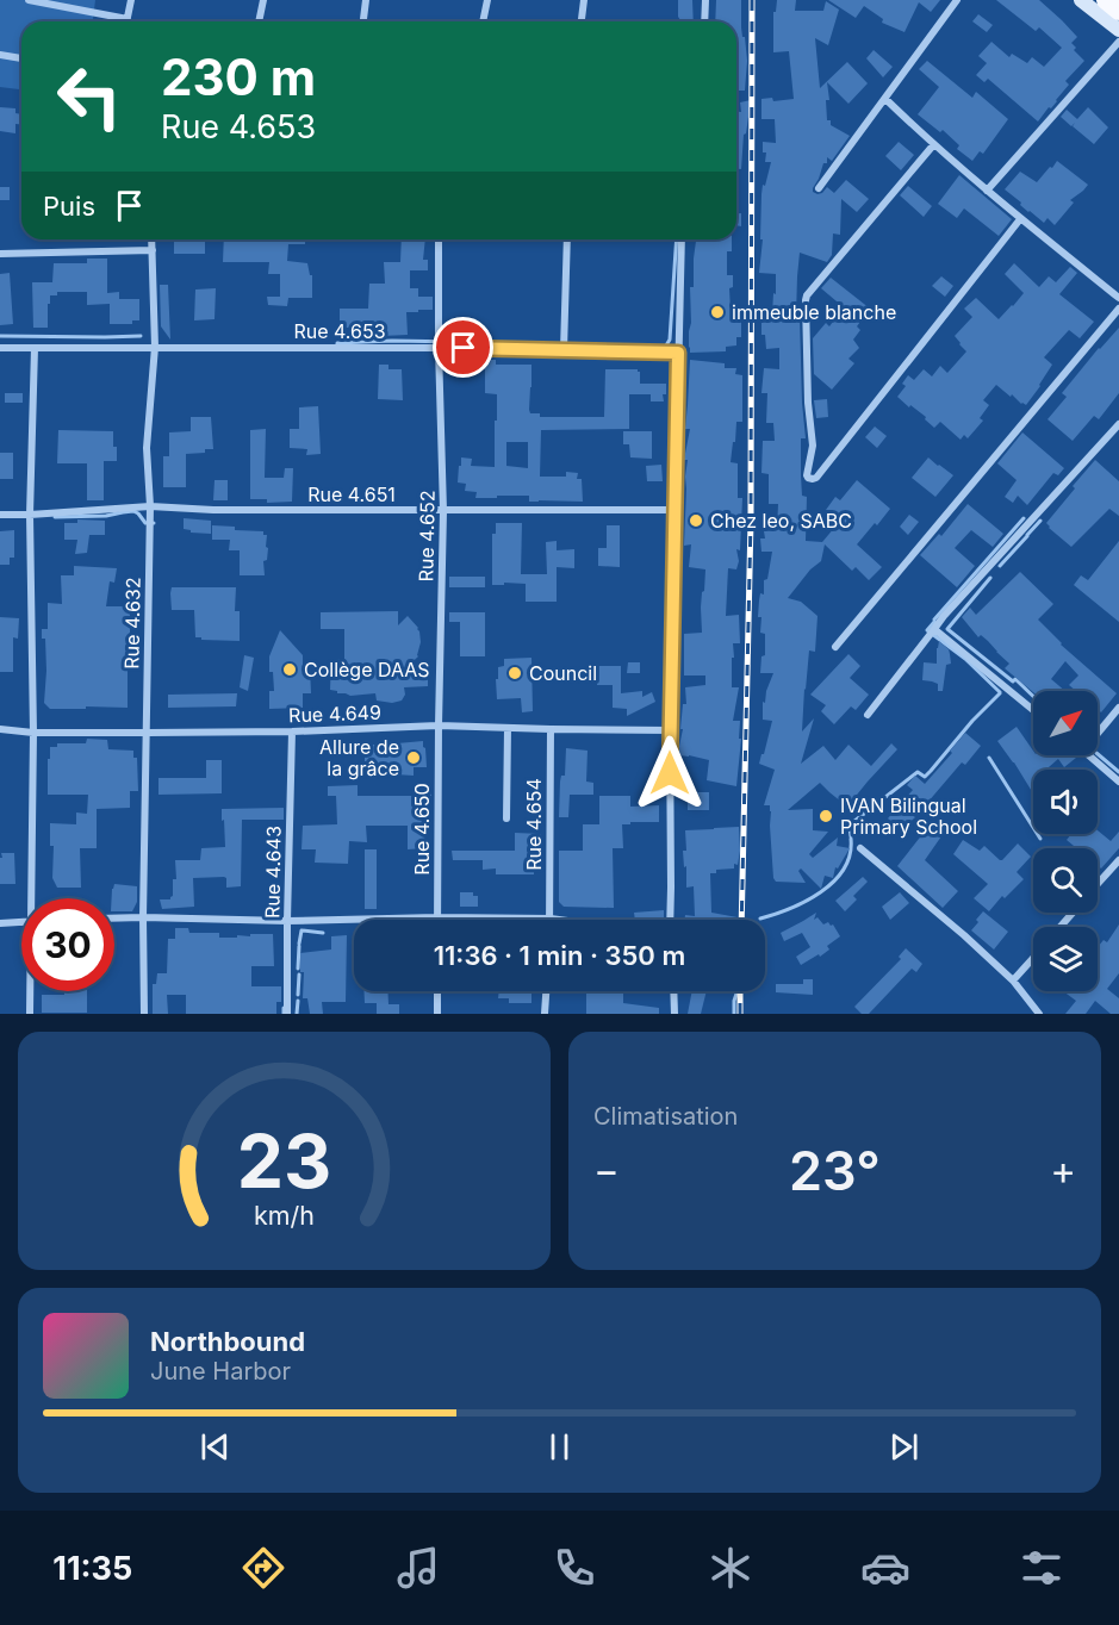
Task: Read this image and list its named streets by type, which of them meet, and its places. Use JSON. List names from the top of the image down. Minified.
{"streets":{"street":["Rue 4.653","Rue 4.651","Rue 4.652","Rue 4.632","Rue 4.649","Rue 4.654","Rue 4.650","Rue 4.643"]},"crossings":[["Rue 4.653","Rue 4.652"],["Rue 4.653","Rue 4.632"],["Rue 4.651","Rue 4.652"],["Rue 4.651","Rue 4.632"],["Rue 4.652","Rue 4.649"],["Rue 4.652","Rue 4.650"],["Rue 4.632","Rue 4.649"],["Rue 4.649","Rue 4.654"],["Rue 4.649","Rue 4.650"],["Rue 4.649","Rue 4.643"]],"places":["immeuble blanche","Chez leo, SABC","Collège DAAS","Council","Allure de la grâce","IVAN Bilingual Primary School"],"north":"top right","page":{"turn":["230 m","Rue 4.653"],"then":"Puis","limit":"30","trip":"11:36 · 1 min · 350 m","tile":"Climatisation","heat":["−","23°","+"],"song":["Northbound","June Harbor"],"tabs":"11:35","gauge":["23","km/h"]}}
